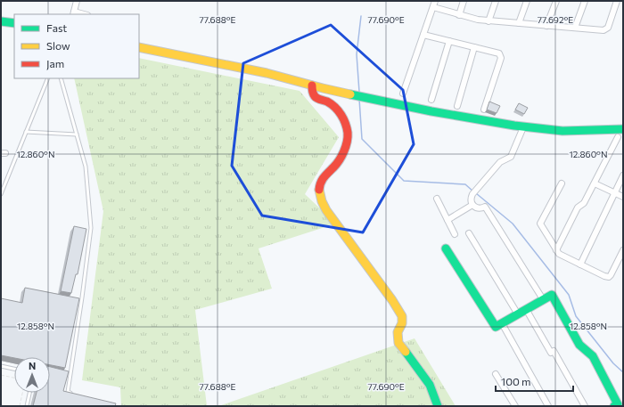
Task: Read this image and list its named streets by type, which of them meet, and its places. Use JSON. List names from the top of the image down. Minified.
{"legend":["Fast","Slow","Jam"],"scale_bar":"100 m","north":"top","coordinates":["77.688°E","77.690°E","77.692°E","12.860°N","12.858°N"]}
